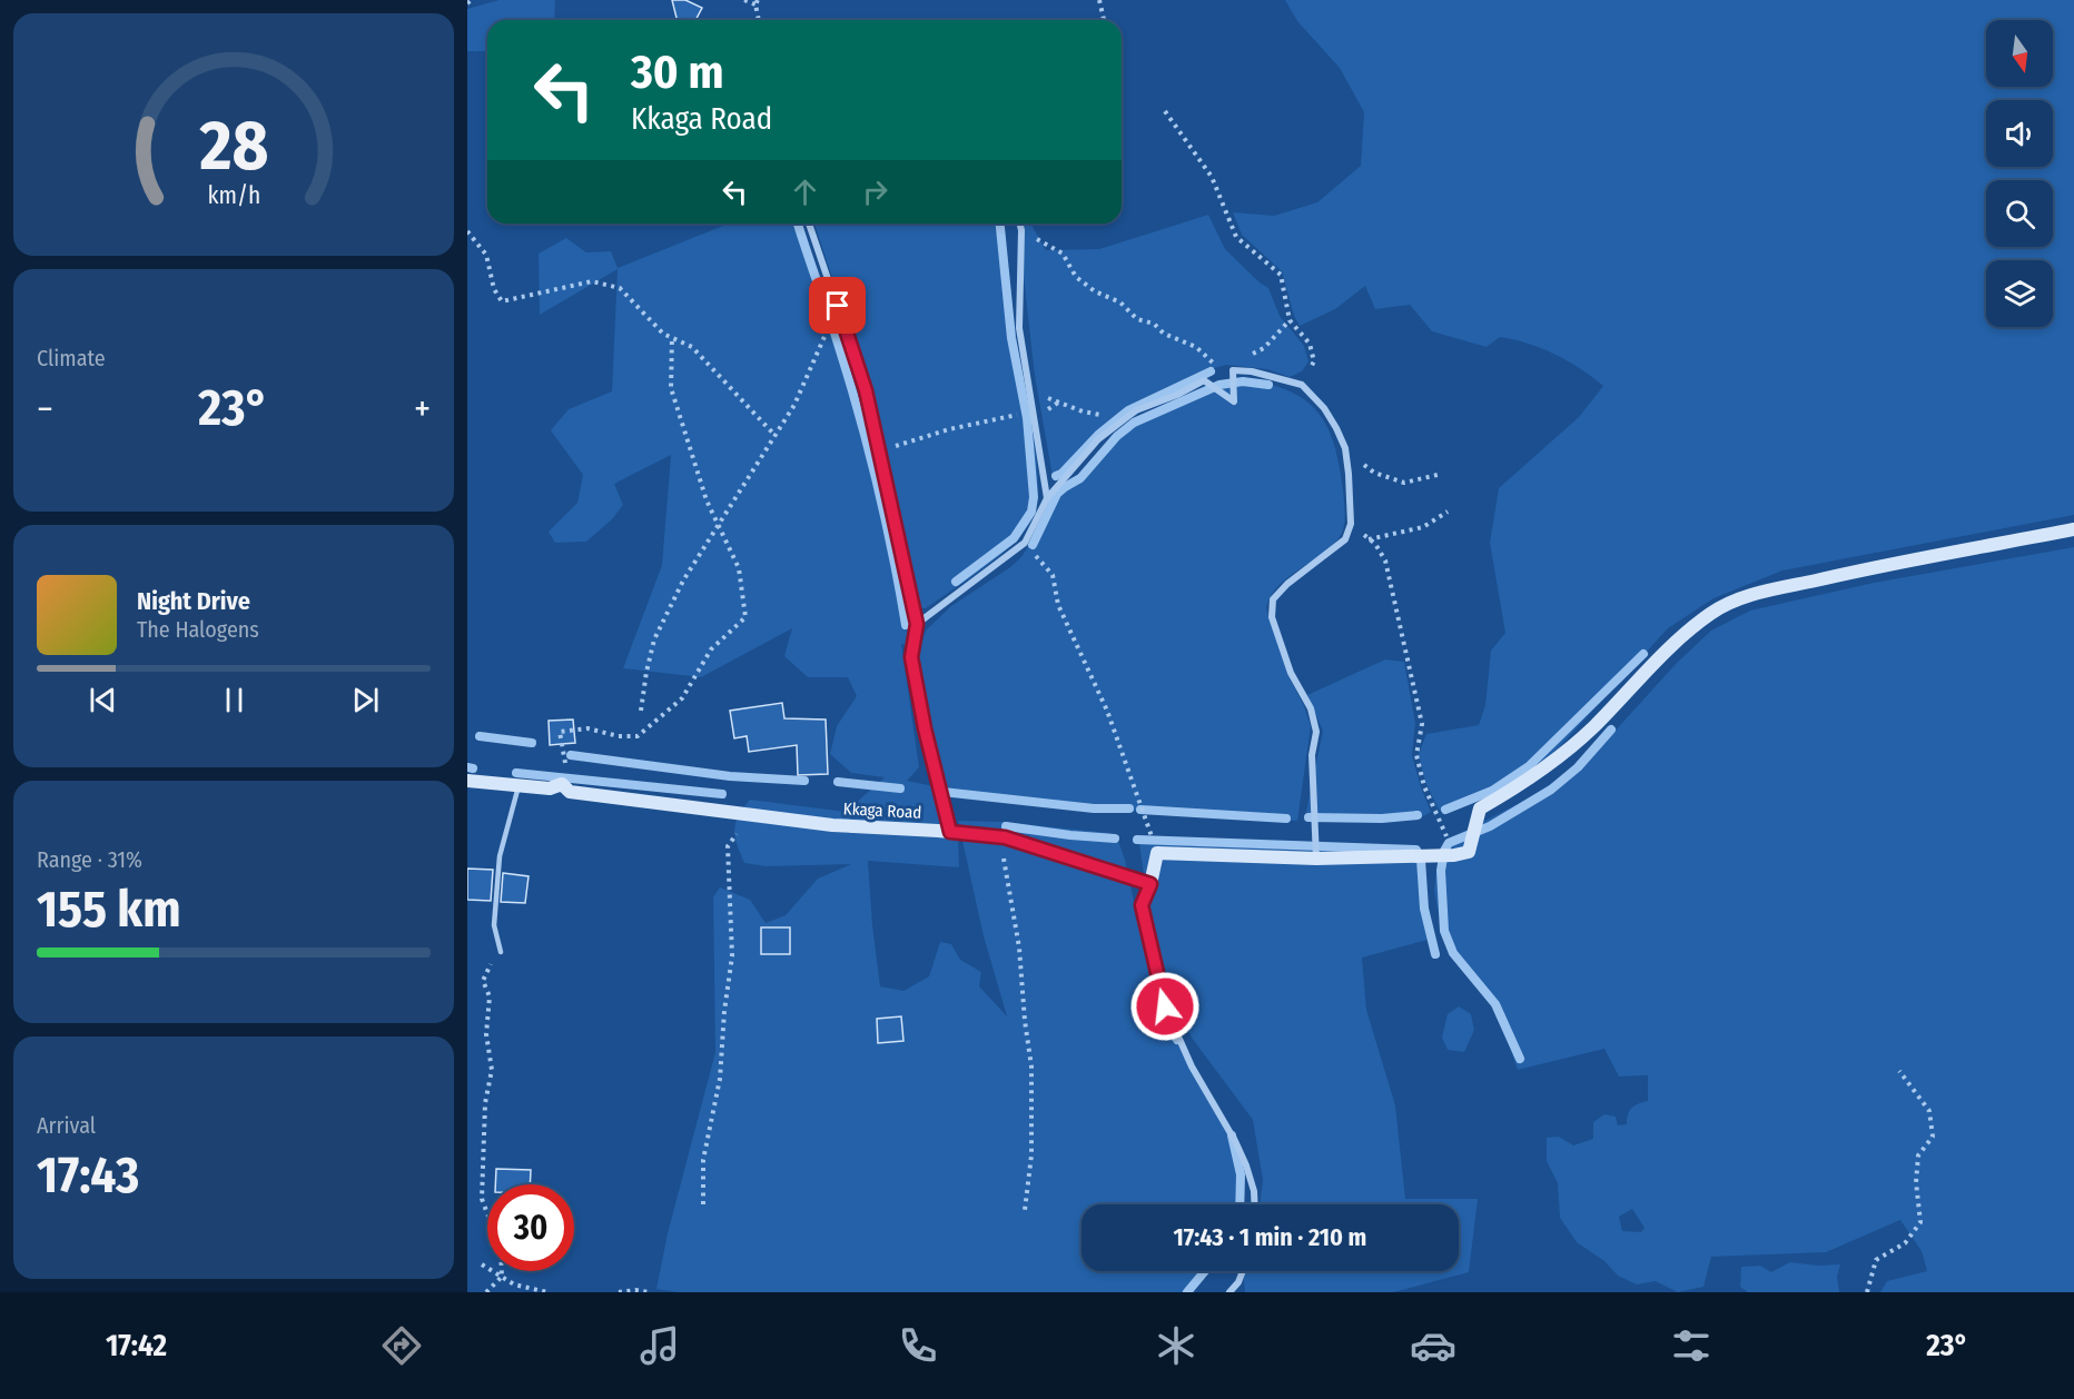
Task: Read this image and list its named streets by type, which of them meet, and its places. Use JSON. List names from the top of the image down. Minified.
{"streets":{"street":["Kkaga Road"]},"north":"bottom","page":{"turn":["30 m","Kkaga Road"],"tile":["Climate",["Range · 31%","155 km"],["Arrival","17:43"]],"heat":["−","23°","+"],"song":["Night Drive","The Halogens"],"limit":"30","trip":"17:43 · 1 min · 210 m","tabs":["17:42","23°"],"gauge":["28","km/h"]}}
